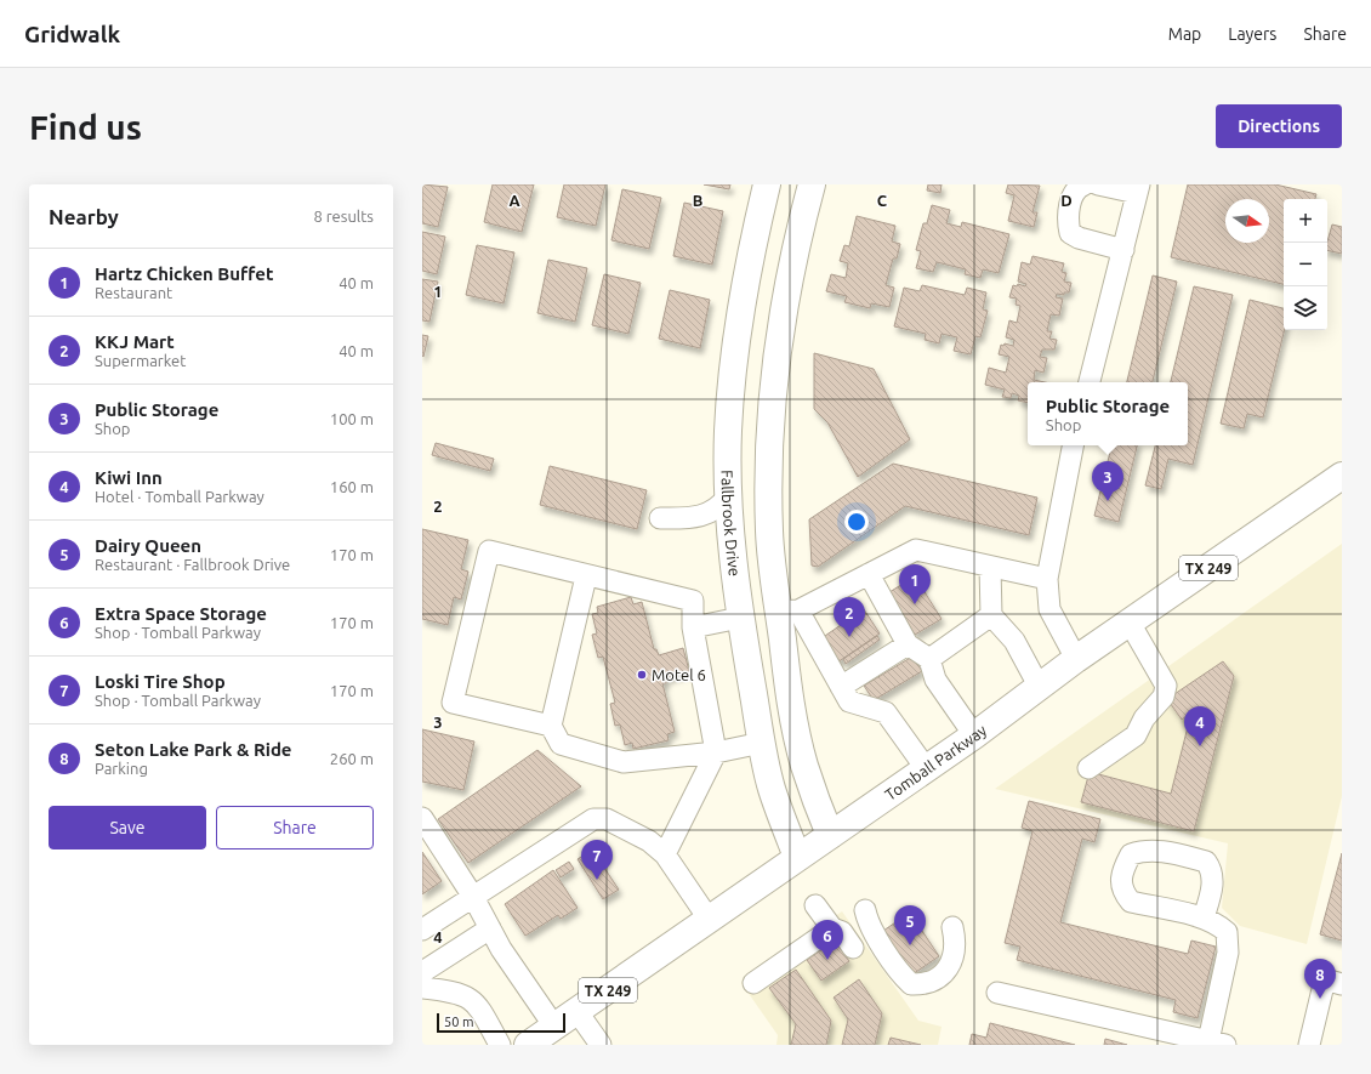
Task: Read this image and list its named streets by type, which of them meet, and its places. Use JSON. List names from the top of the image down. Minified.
{"streets":{"main road":["Fallbrook Drive","TX 249","Tomball Parkway"]},"crossings":[["Fallbrook Drive","Tomball Parkway"]],"places":["Motel 6"],"scale_bar":"50 m","north":"right","page":{"header":"Gridwalk","nav":["Map","Layers","Share"],"buttons":["Directions",["Save","Share"]],"title":"Find us","heading":["Nearby","8 results"],"map_buttons":["+","−"],"list":[{"mark":"1","name":"Hartz Chicken Buffet","note":"Restaurant","value":"40 m"},{"mark":"2","name":"KKJ Mart","note":"Supermarket","value":"40 m"},{"mark":"3","name":"Public Storage","note":"Shop","value":"100 m"},{"mark":"4","name":"Kiwi Inn","note":"Hotel · Tomball Parkway","value":"160 m"},{"mark":"5","name":"Dairy Queen","note":"Restaurant · Fallbrook Drive","value":"170 m"},{"mark":"6","name":"Extra Space Storage","note":"Shop · Tomball Parkway","value":"170 m"},{"mark":"7","name":"Loski Tire Shop","note":"Shop · Tomball Parkway","value":"170 m"},{"mark":"8","name":"Seton Lake Park & Ride","note":"Parking","value":"260 m"}],"popup":["Public Storage","Shop"],"pins":["3","1","2","4","7","5","6","8"],"scale":"50 m"},"grid":{"columns":["A","B","C","D"],"rows":["1","2","3","4"]}}
